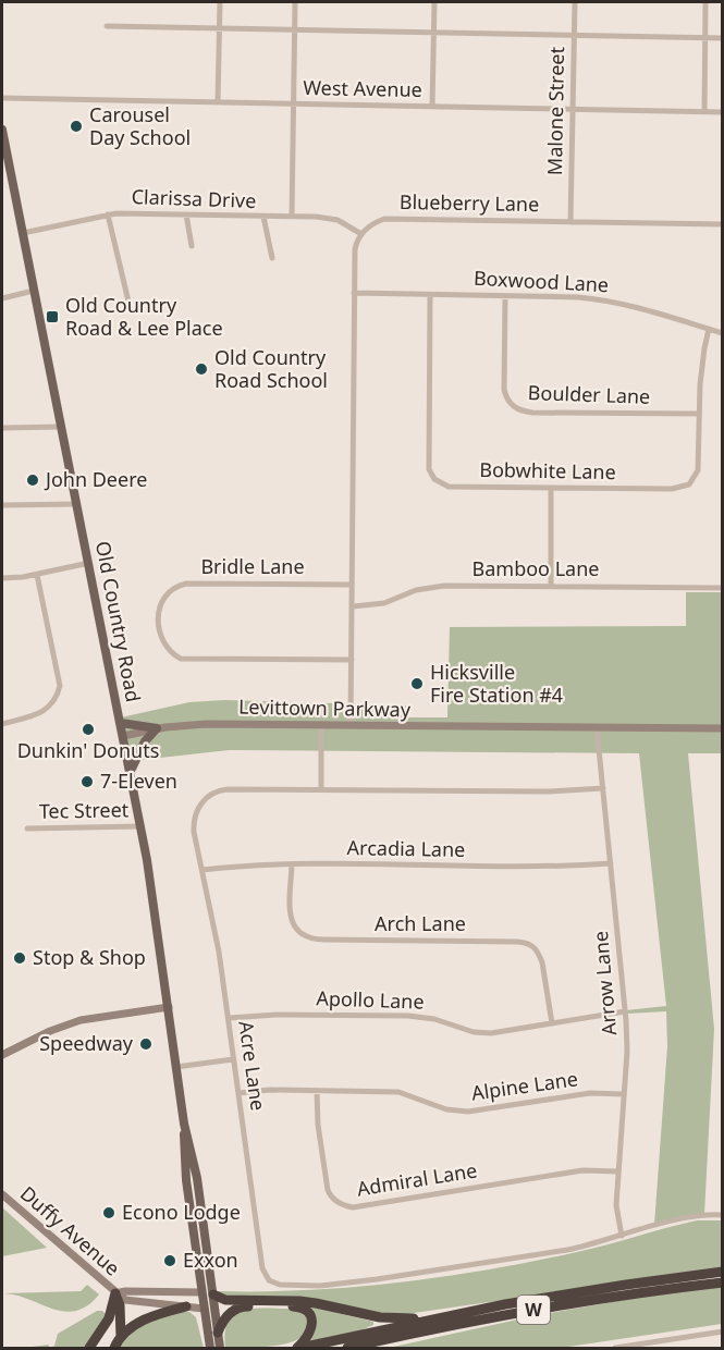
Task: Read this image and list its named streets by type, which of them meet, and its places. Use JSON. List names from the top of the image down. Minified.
{"streets":{"highway":["W"],"main road":["Old Country Road"],"street":["West Avenue","Malone Street","Clarissa Drive","Blueberry Lane","Boxwood Lane","Boulder Lane","Bobwhite Lane","Bridle Lane","Bamboo Lane","Levittown Parkway","Tec Street","Arcadia Lane","Arch Lane","Arrow Lane","Apollo Lane","Acre Lane","Alpine Lane","Admiral Lane","Duffy Avenue"]},"crossings":[["West Avenue","Malone Street"],["Malone Street","Blueberry Lane"],["Clarissa Drive","Blueberry Lane"],["Clarissa Drive","Old Country Road"],["Boxwood Lane","Boulder Lane"],["Boxwood Lane","Bobwhite Lane"],["Boulder Lane","Bobwhite Lane"],["Old Country Road","Levittown Parkway"],["Old Country Road","Tec Street"],["Old Country Road","Duffy Avenue"],["Levittown Parkway","Arrow Lane"],["Arcadia Lane","Arch Lane"],["Arcadia Lane","Arrow Lane"],["Arcadia Lane","Acre Lane"],["Arch Lane","Apollo Lane"],["Arrow Lane","Apollo Lane"],["Arrow Lane","Acre Lane"],["Arrow Lane","Alpine Lane"],["Arrow Lane","Admiral Lane"],["Apollo Lane","Acre Lane"],["Acre Lane","Alpine Lane"],["Alpine Lane","Admiral Lane"]],"places":{"other":["Carousel Day School","Old Country Road School","John Deere","Hicksville Fire Station #4","Dunkin' Donuts","7-Eleven","Stop & Shop","Speedway","Econo Lodge","Exxon"],"transit":["Old Country Road & Lee Place"]}}
